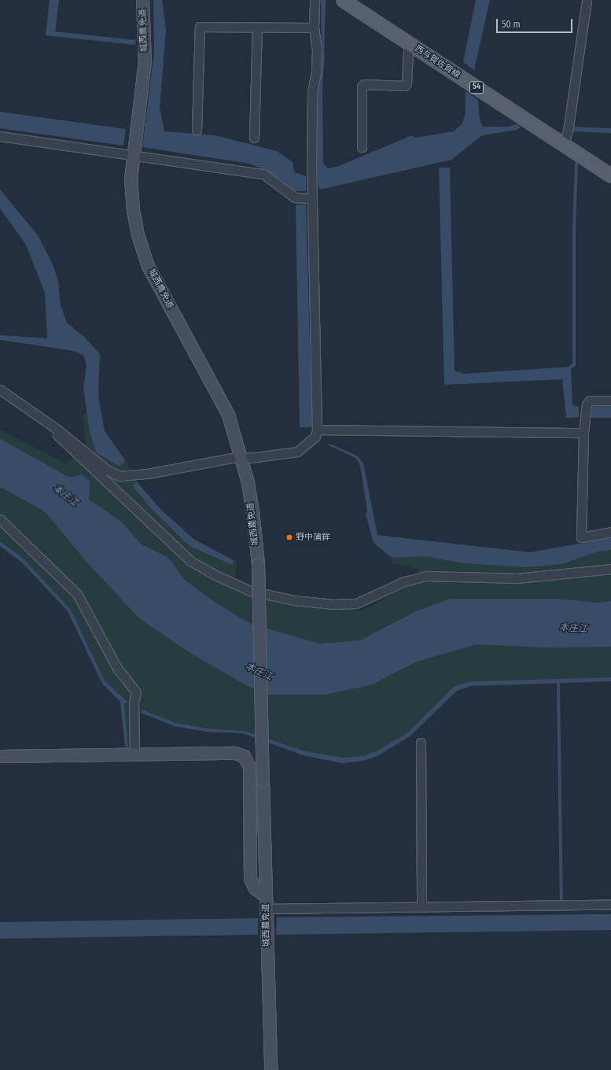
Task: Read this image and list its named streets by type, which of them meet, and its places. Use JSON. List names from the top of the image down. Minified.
{"streets":{"main road":["西与賀佐賀線","54"],"street":["城西農免道"]},"water":["本庄江"],"places":["野中蒲鉾"],"scale_bar":"50 m"}
